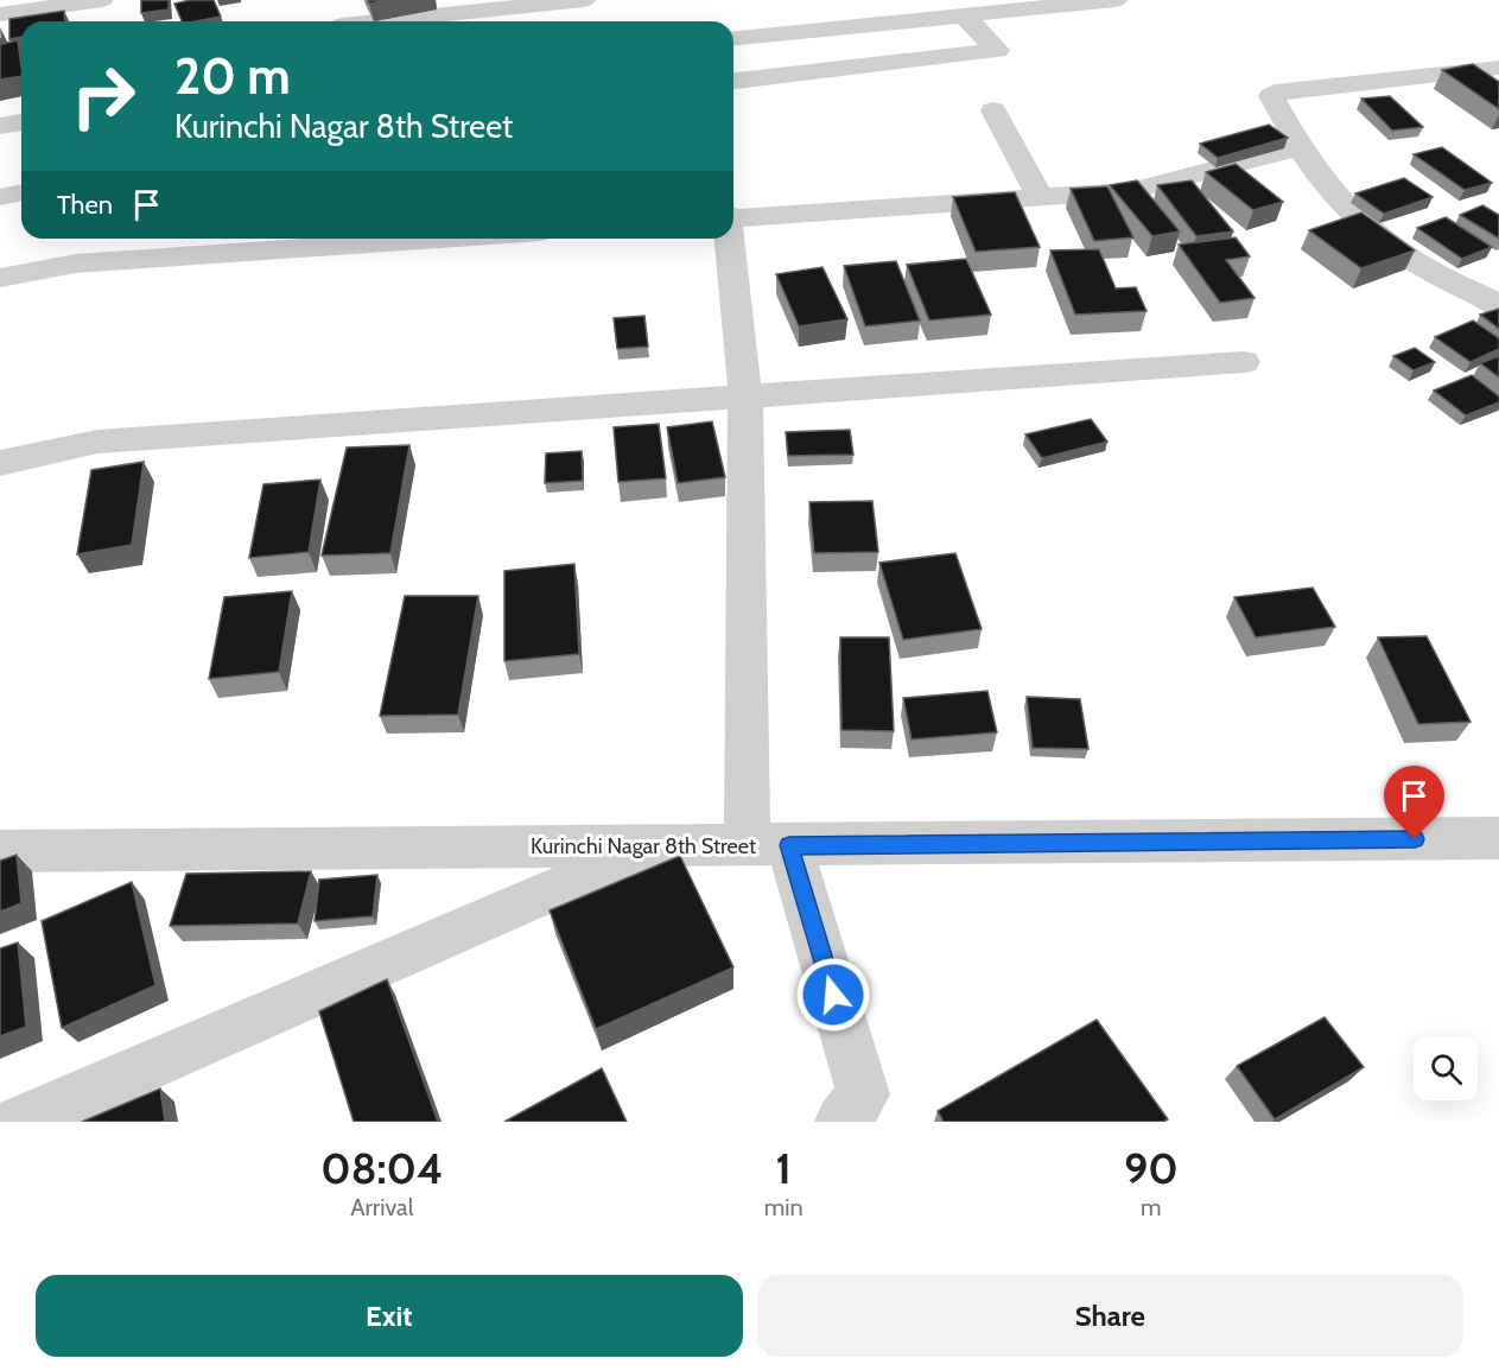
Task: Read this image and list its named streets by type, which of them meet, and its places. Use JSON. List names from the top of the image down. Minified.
{"streets":{"street":["Kurinchi Nagar 8th Street"]},"page":{"turn":["20 m","Kurinchi Nagar 8th Street"],"then":"Then","eta":["08:04","Arrival","1","min","90","m"],"buttons":["Exit","Share"]}}
